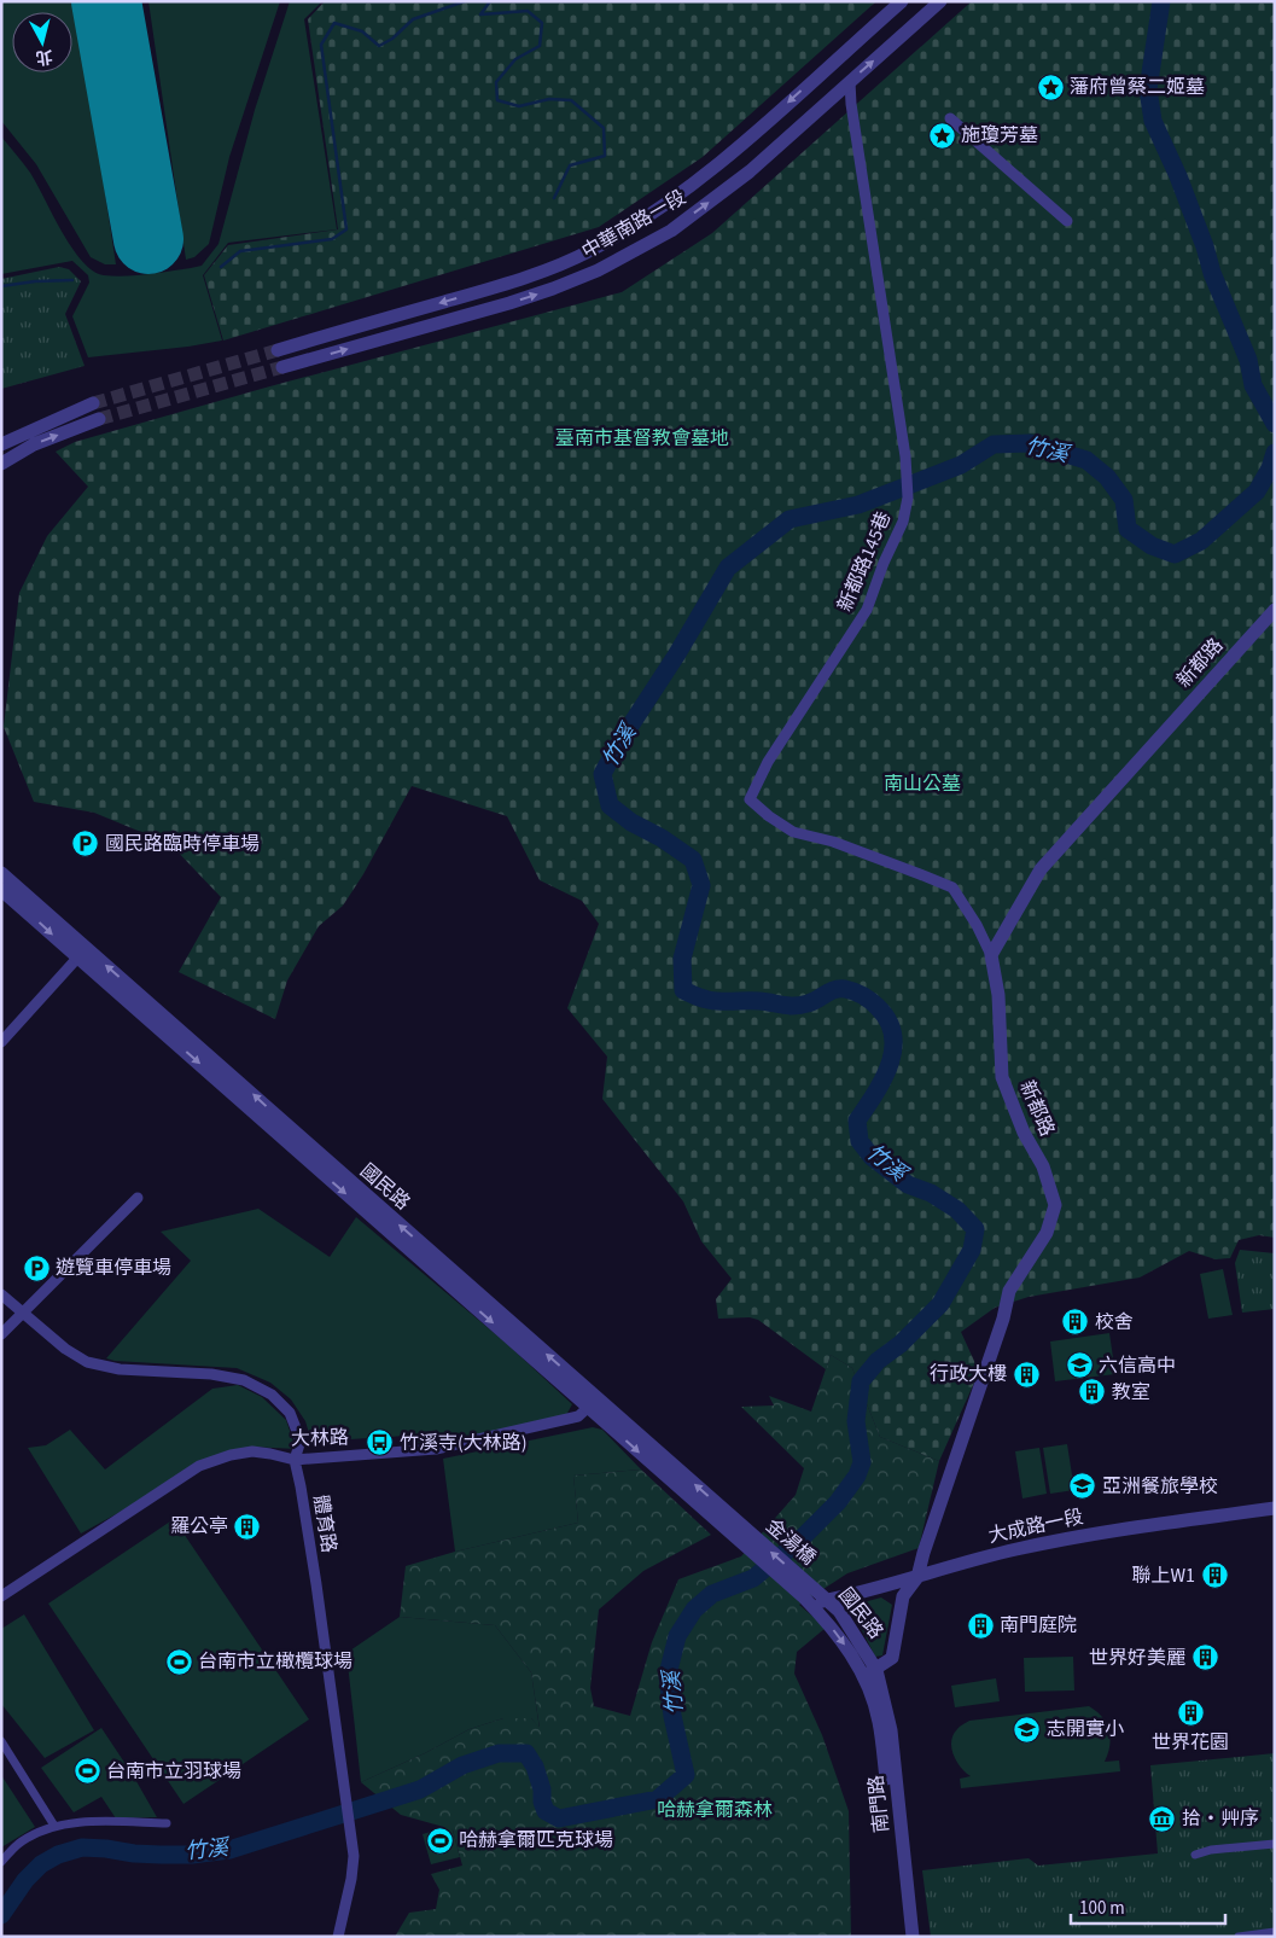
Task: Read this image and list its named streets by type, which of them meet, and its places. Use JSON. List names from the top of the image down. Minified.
{"streets":{"street":["中華南路一段","新都路145巷","新都路","國民路","大林路","體育路","大成路一段","金湯橋","南門路"]},"crossings":[["中華南路一段","新都路145巷"],["新都路145巷","新都路"],["新都路","國民路"],["新都路","大成路一段"],["新都路","南門路"],["國民路","大林路"],["國民路","大成路一段"],["國民路","金湯橋"],["國民路","南門路"],["大林路","體育路"]],"water":["竹溪"],"parks":["臺南市基督教會墓地","南山公墓","哈赫拿爾森林"],"places":{"place":["藩府曾蔡二姬墓","施瓊芳墓"],"parking":["國民路臨時停車場","遊覽車停車場"],"building":["校舍","行政大樓","教室","羅公亭","聯上W1","南門庭院","世界好美麗","世界花園"],"school or university":["六信高中","亞洲餐旅學校","志開實小"],"bus stop":["竹溪寺(大林路)"],"sports":["台南市立橄欖球場","台南市立羽球場","哈赫拿爾匹克球場"],"museum":["拾・艸序"]},"scale_bar":"100 m","north":"bottom"}
